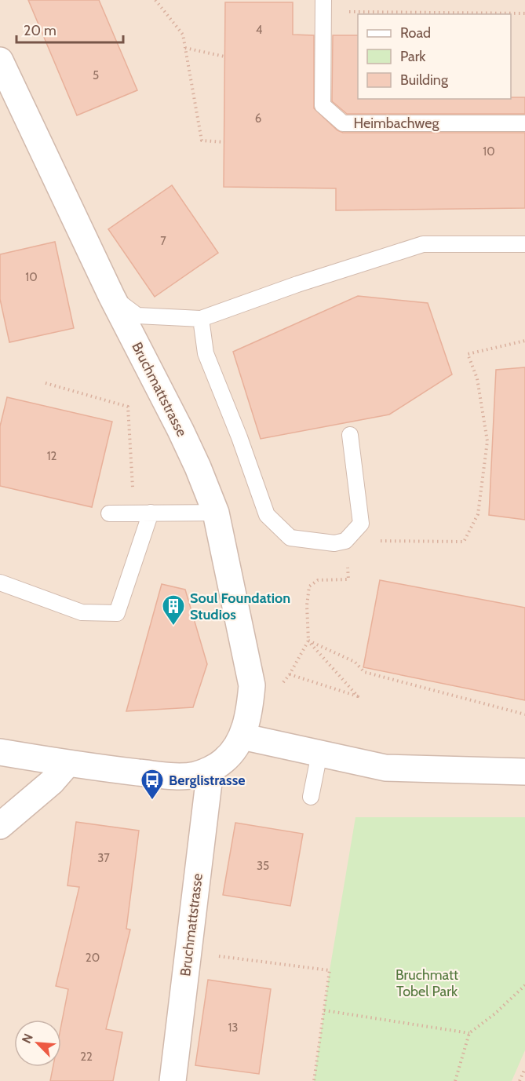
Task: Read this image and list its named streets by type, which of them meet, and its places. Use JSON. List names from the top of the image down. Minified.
{"streets":{"street":["Bruchmattstrasse"],"lane":["Heimbachweg"]},"parks":["Bruchmatt Tobel Park"],"places":{"building":["Soul Foundation Studios"],"bus stop":["Berglistrasse"]},"house_numbers":["4","5","6","10","7","10","12","37","35","20","13","22"],"legend":["Road","Park","Building"],"scale_bar":"20 m","north":"top left"}
